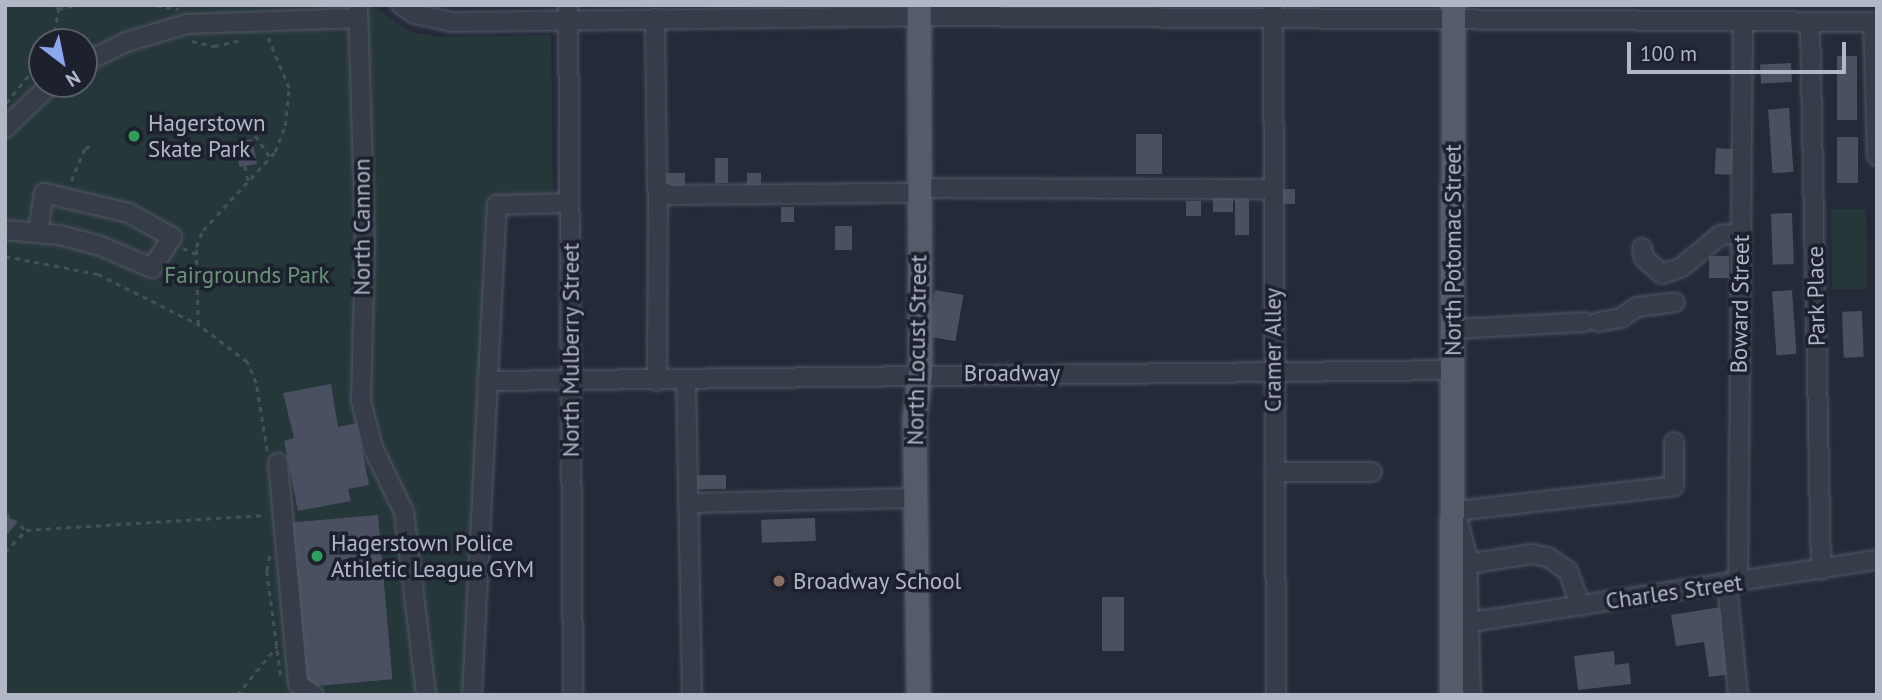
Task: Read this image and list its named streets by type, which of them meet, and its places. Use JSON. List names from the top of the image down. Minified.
{"streets":{"main road":["North Potomac Street","North Locust Street"],"street":["North Cannon","Park Place","Boward Street","North Mulberry Street","Cramer Alley","Broadway","Charles Street"]},"crossings":[["North Potomac Street","Broadway"],["North Potomac Street","Charles Street"],["Park Place","Charles Street"],["Boward Street","Charles Street"],["North Mulberry Street","Broadway"],["North Locust Street","Broadway"],["Cramer Alley","Broadway"]],"parks":["Fairgrounds Park"],"places":["Hagerstown Skate Park","Hagerstown Police Athletic League GYM","Broadway School"],"scale_bar":"100 m","north":"bottom right"}
